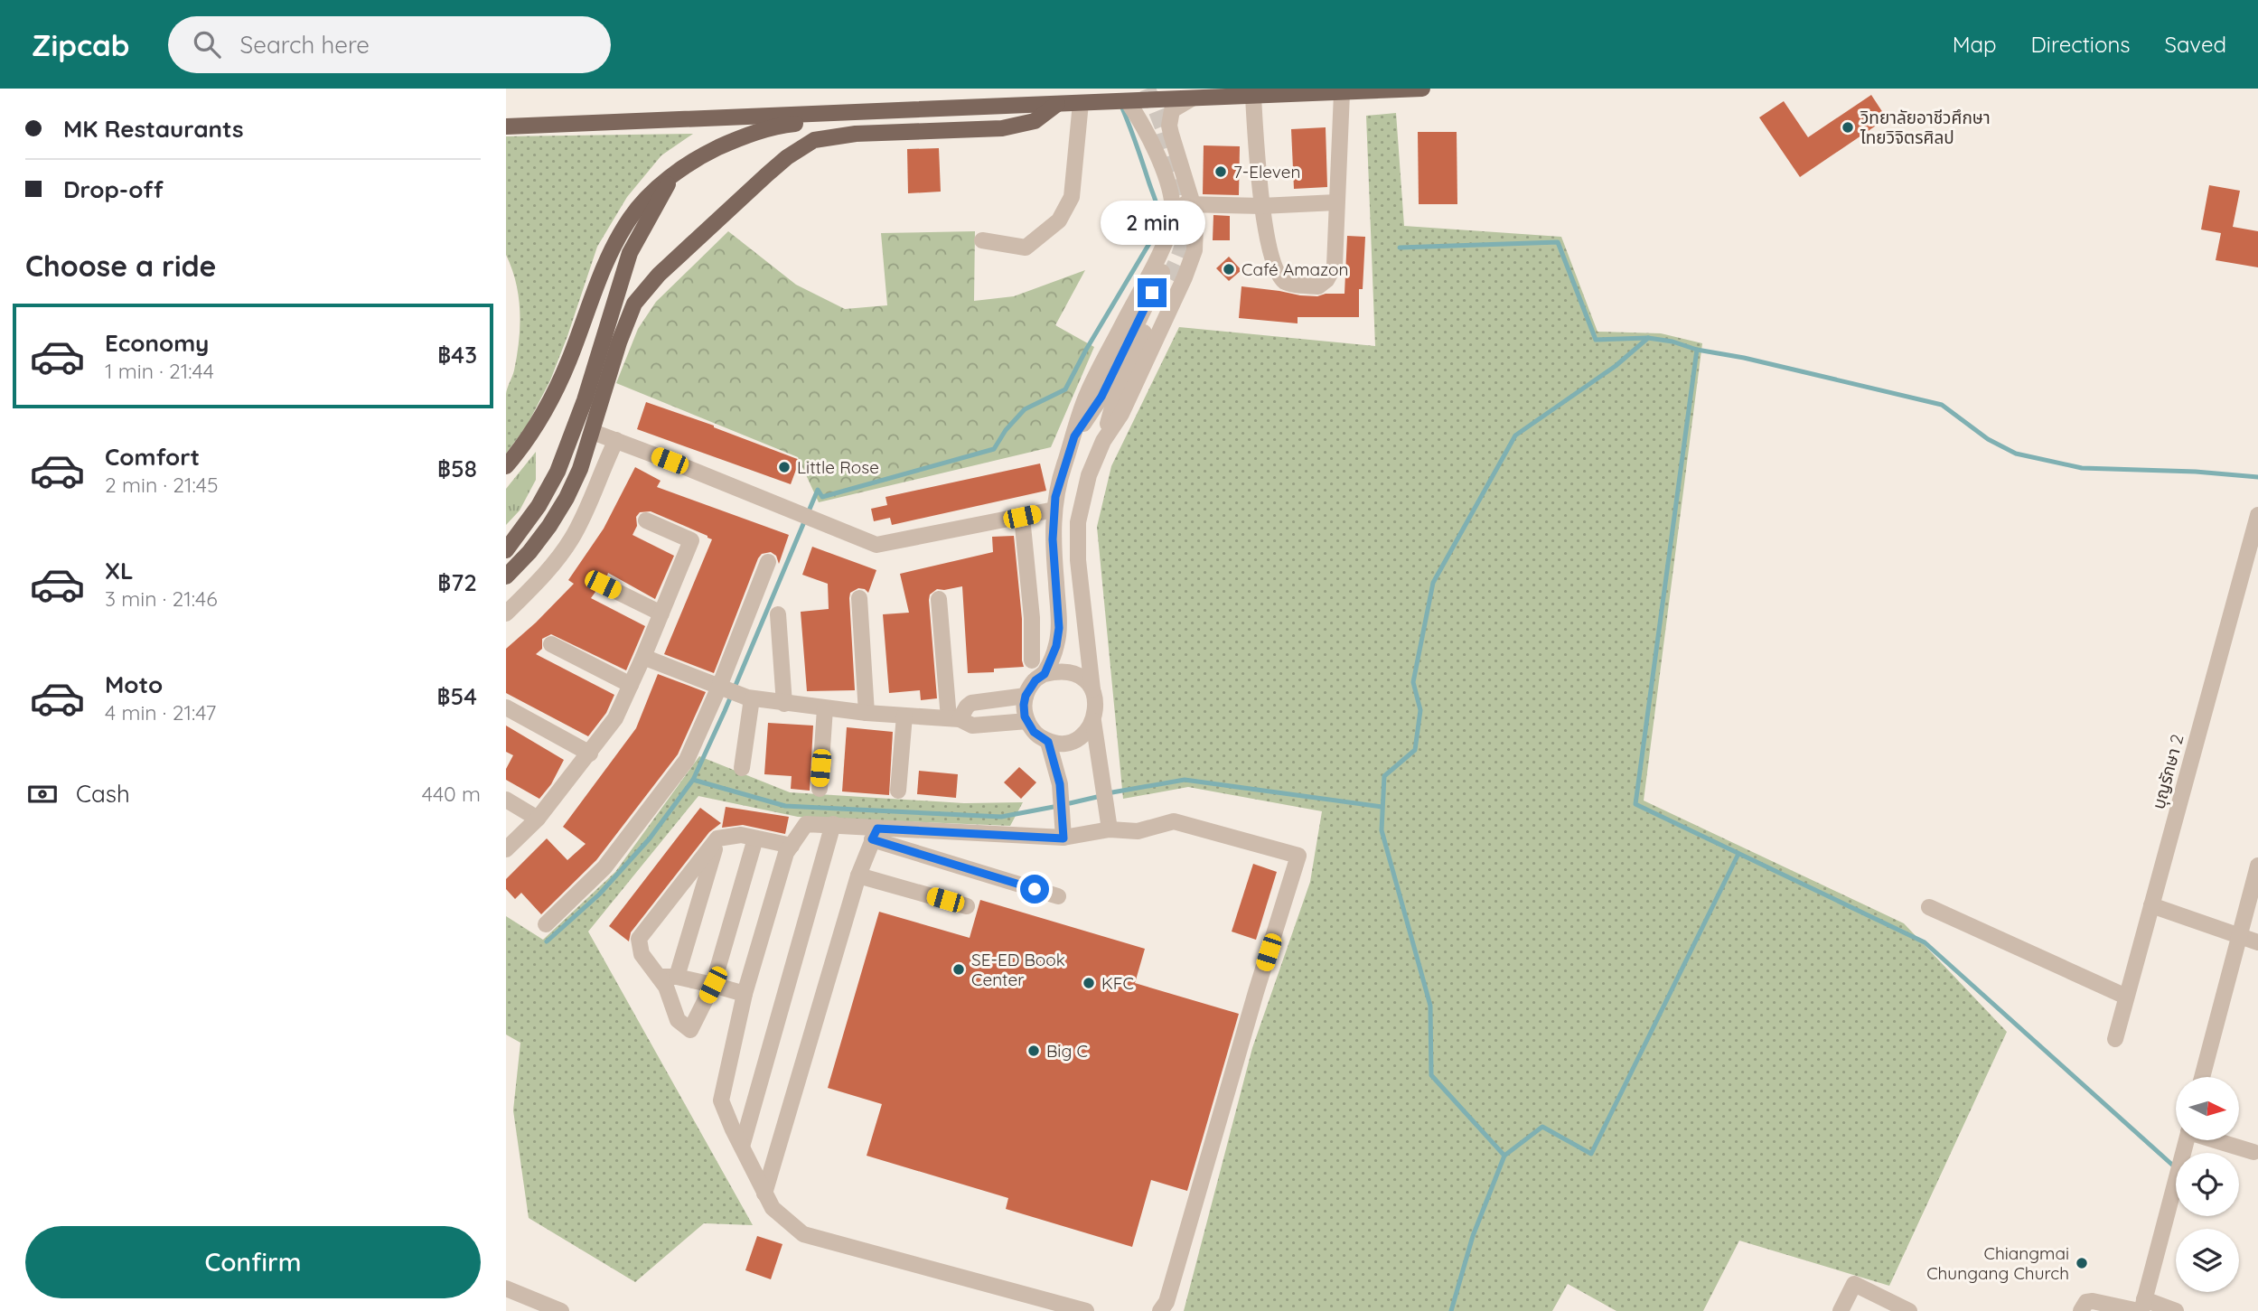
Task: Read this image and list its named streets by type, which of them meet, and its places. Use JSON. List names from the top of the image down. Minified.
{"streets":{"street":["บุญรักษา 2"]},"places":["วิทยาลัยอาชีวศึกษา ไทยวิจิตรศิลป","7-Eleven","Café Amazon","Little Rose","SE-ED Book Center","KFC","Big C","Chiangmai Chungang Church"],"north":"right","page":{"header":"Zipcab","search":"Search here","nav":["Map","Directions","Saved"],"banner":["MK Restaurants","Drop-off"],"bubble":"2 min","heading":"Choose a ride","list":[{"name":"Economy","note":"1 min · 21:44","value":"฿43"},{"name":"Comfort","note":"2 min · 21:45","value":"฿58"},{"name":"XL","note":"3 min · 21:46","value":"฿72"},{"name":"Moto","note":"4 min · 21:47","value":"฿54"}],"pay":["Cash","440 m"],"buttons":"Confirm"}}
